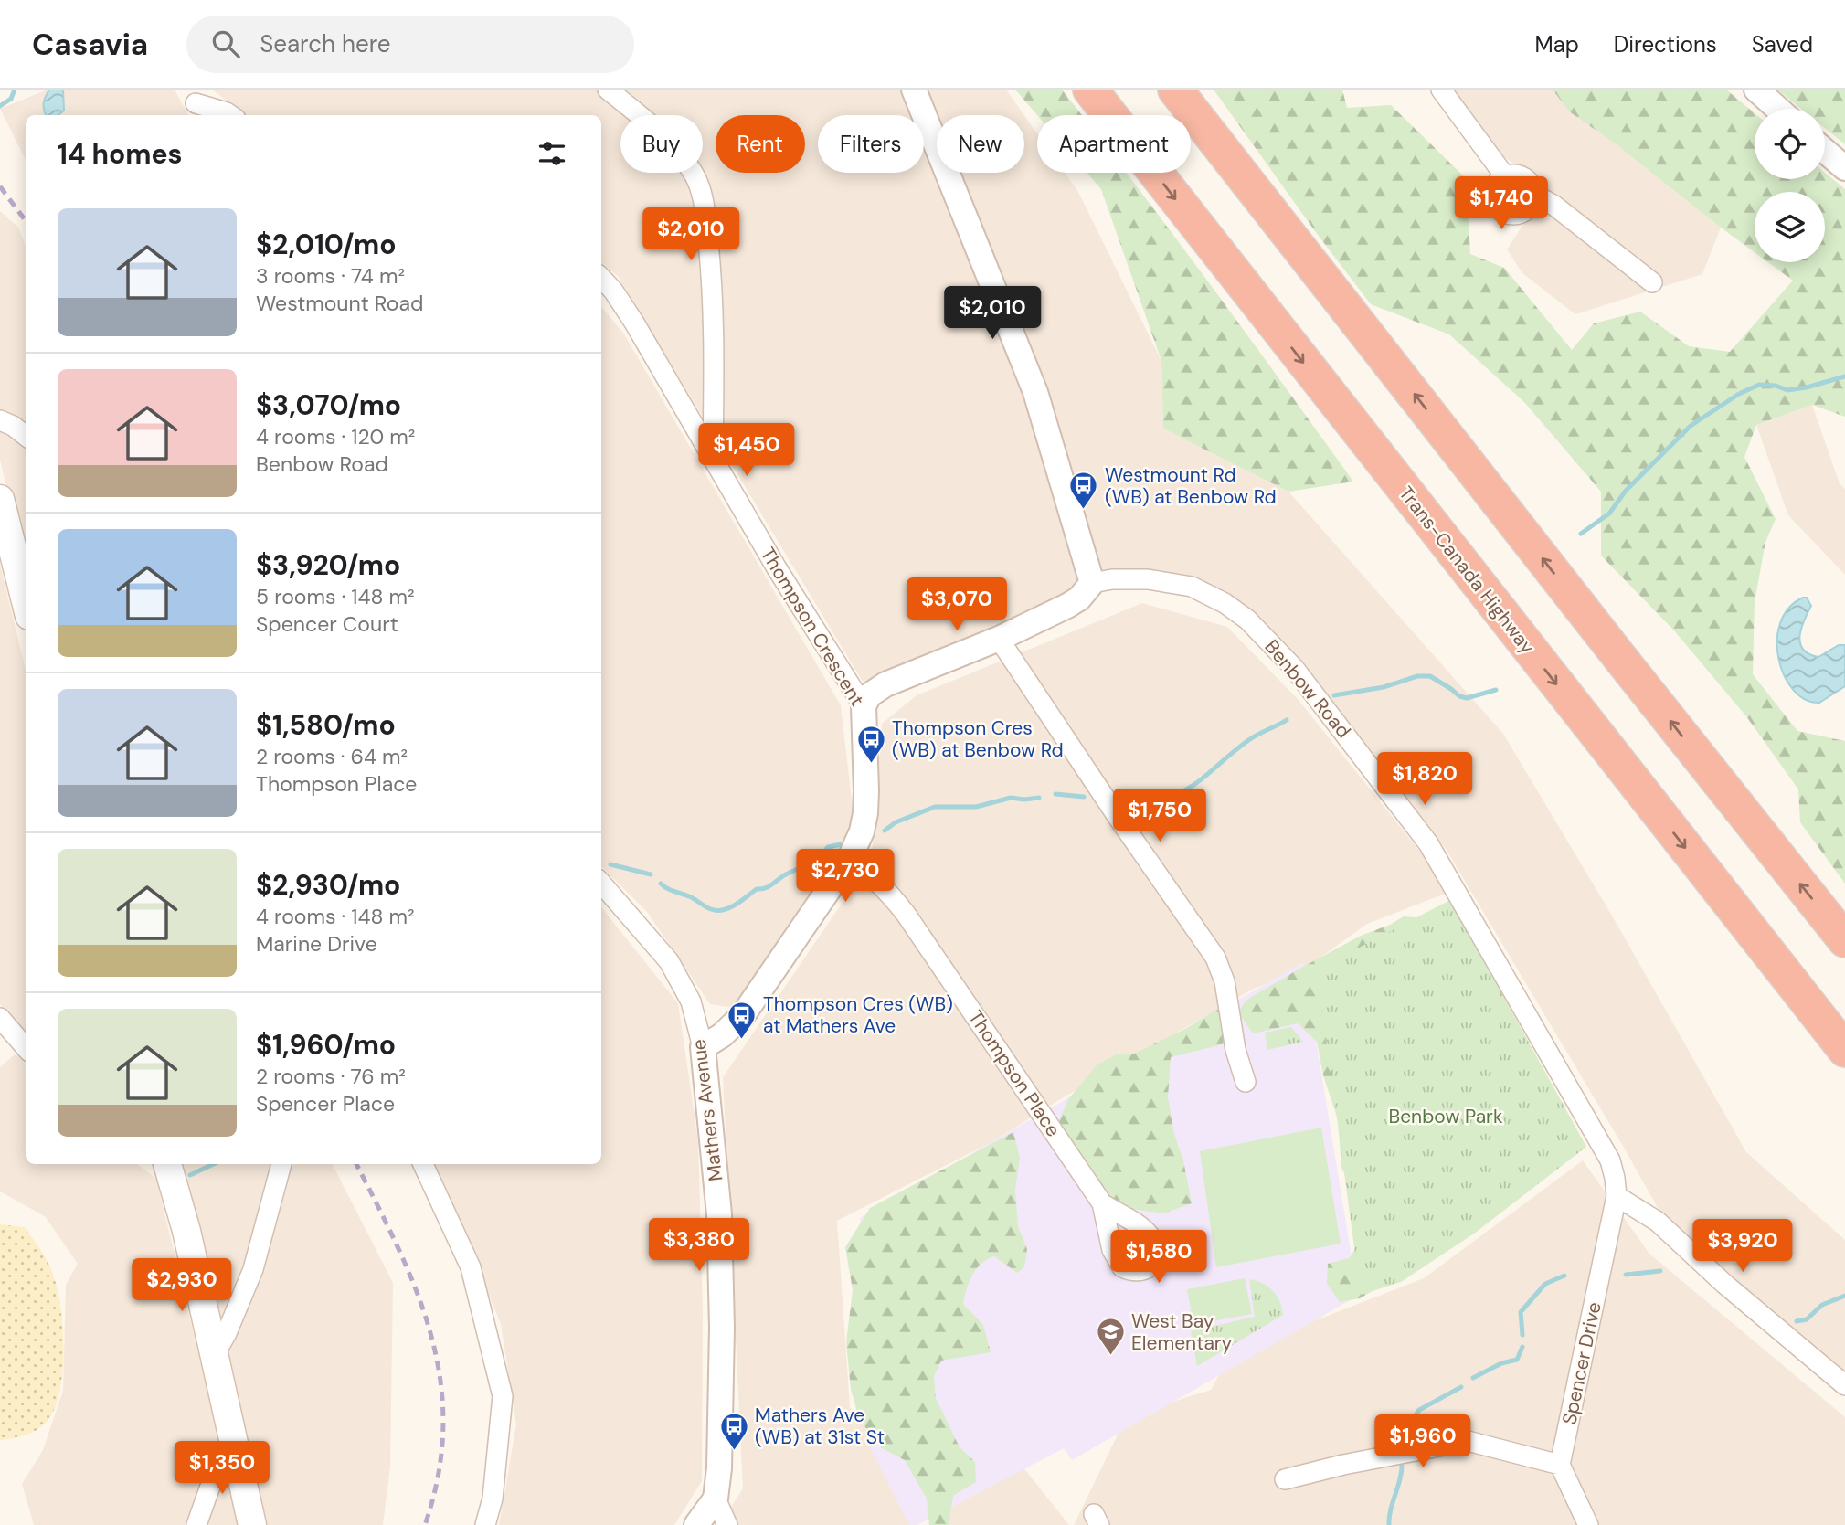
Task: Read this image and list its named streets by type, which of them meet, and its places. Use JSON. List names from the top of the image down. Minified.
{"streets":{"highway":["Trans-Canada Highway"],"street":["Thompson Crescent","Benbow Road","Thompson Place","Mathers Avenue","Spencer Drive"]},"crossings":[["Thompson Crescent","Thompson Place"],["Thompson Crescent","Mathers Avenue"],["Benbow Road","Spencer Drive"]],"parks":["Benbow Park"],"places":{"bus stop":["Westmount Rd (WB) at Benbow Rd","Thompson Cres (WB) at Benbow Rd","Thompson Cres (WB) at Mathers Ave","Mathers Ave (WB) at 31st St"],"school or university":["West Bay Elementary"]},"page":{"header":"Casavia","search":"Search here","nav":["Map","Directions","Saved"],"chip":["Buy","Rent","Filters","New","Apartment"],"heading":"14 homes","price":["$1,740","$2,010","$2,010","$1,450","$3,070","$1,820","$1,750","$2,730","$3,380","$3,920","$1,580","$2,930","$1,960","$1,350"],"list":[{"name":"$2,010/mo","note":"3 rooms · 74 m² · Westmount Road"},{"name":"$3,070/mo","note":"4 rooms · 120 m² · Benbow Road"},{"name":"$3,920/mo","note":"5 rooms · 148 m² · Spencer Court"},{"name":"$1,580/mo","note":"2 rooms · 64 m² · Thompson Place"},{"name":"$2,930/mo","note":"4 rooms · 148 m² · Marine Drive"},{"name":"$1,960/mo","note":"2 rooms · 76 m² · Spencer Place"}]}}
